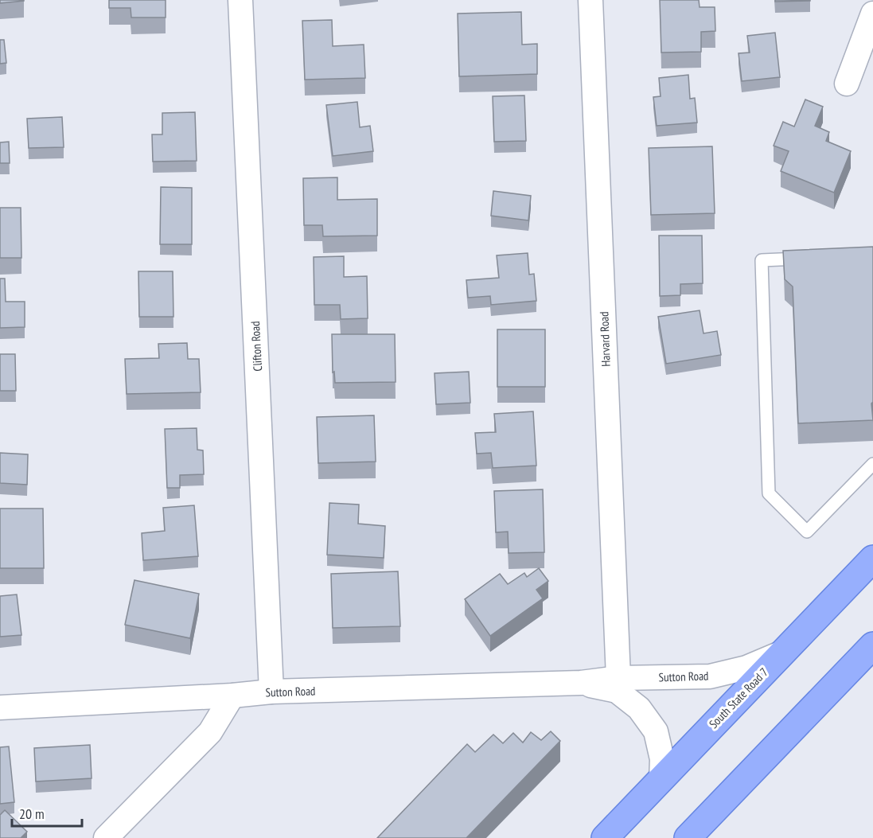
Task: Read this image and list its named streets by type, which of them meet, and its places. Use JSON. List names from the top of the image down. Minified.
{"streets":{"main road":["South State Road 7"],"street":["Harvard Road","Clifton Road","Sutton Road"]},"crossings":[["Harvard Road","Sutton Road"],["Clifton Road","Sutton Road"],["Sutton Road","South State Road 7"]],"scale_bar":"20 m"}
